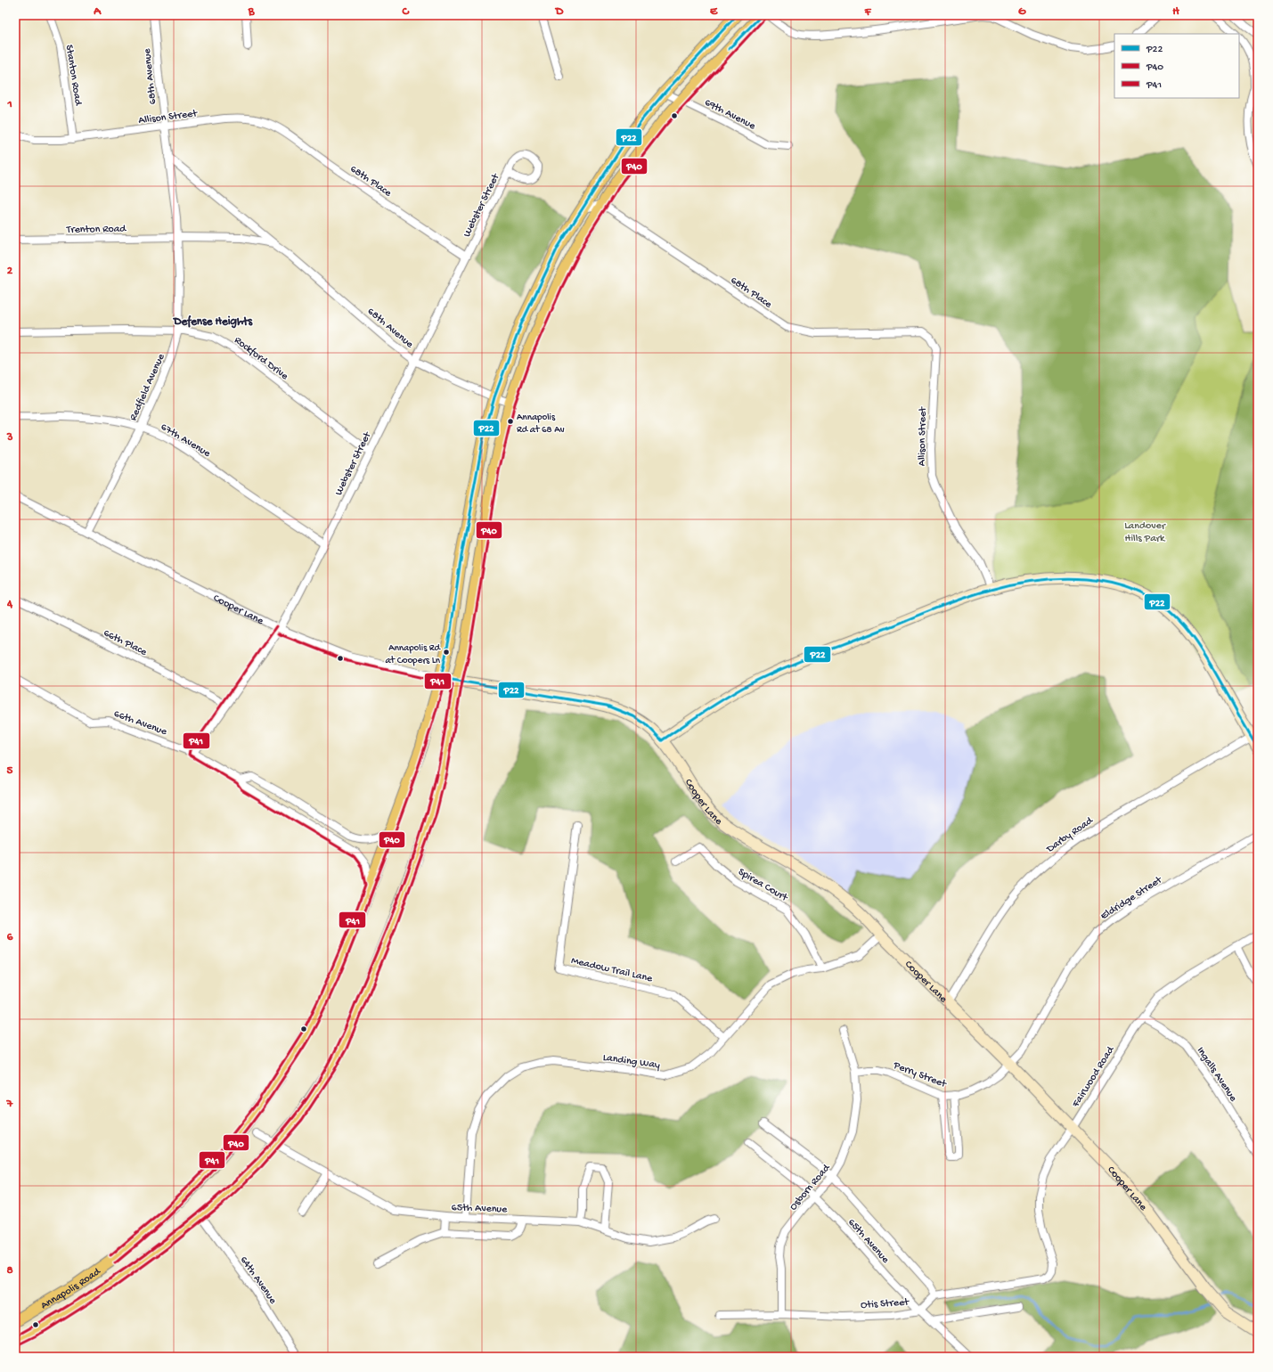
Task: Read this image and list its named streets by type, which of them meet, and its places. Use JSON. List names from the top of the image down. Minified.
{"streets":{"main road":["Annapolis Road"],"street":["Stanton Road","68th Avenue","69th Avenue","Allison Street","68th Place","Webster Street","Trenton Road","Rockford Drive","Redfield Avenue","67th Avenue","Cooper Lane","66th Place","66th Avenue","Darby Road","Spirea Court","Eldridge Street","Meadow Trail Lane","Landing Way","Perry Street","Ingalls Avenue","Fairwood Road","Osborn Road","65th Avenue","64th Avenue","Otis Street"]},"crossings":[["Stanton Road","Allison Street"],["68th Avenue","Allison Street"],["68th Avenue","Webster Street"],["68th Avenue","Trenton Road"],["68th Avenue","Redfield Avenue"],["68th Avenue","Annapolis Road"],["69th Avenue","Annapolis Road"],["Allison Street","68th Place"],["68th Place","Webster Street"],["68th Place","Annapolis Road"],["Webster Street","Rockford Drive"],["Webster Street","67th Avenue"],["Webster Street","Cooper Lane"],["Webster Street","66th Place"],["Webster Street","66th Avenue"],["Trenton Road","Redfield Avenue"],["Rockford Drive","Redfield Avenue"],["Redfield Avenue","67th Avenue"],["Redfield Avenue","Cooper Lane"],["Cooper Lane","Darby Road"],["Cooper Lane","Eldridge Street"],["Cooper Lane","Landing Way"],["Cooper Lane","Perry Street"],["Cooper Lane","Fairwood Road"],["Cooper Lane","Annapolis Road"],["66th Avenue","Annapolis Road"],["Spirea Court","Landing Way"],["Eldridge Street","Perry Street"],["Meadow Trail Lane","Landing Way"],["Landing Way","65th Avenue"],["Perry Street","Osborn Road"],["Ingalls Avenue","Fairwood Road"],["Fairwood Road","65th Avenue"],["Fairwood Road","Otis Street"],["Osborn Road","65th Avenue"],["Osborn Road","Otis Street"],["65th Avenue","Annapolis Road"],["65th Avenue","Otis Street"],["64th Avenue","Annapolis Road"]],"districts":["Defense Heights"],"parks":["Landover Hills Park"],"places":["Annapolis Rd at 68 Av","Annapolis Rd at Coopers Ln"],"lines":["transit line P22","transit line P40","transit line P41"],"legend":["P22","P40","P41"],"grid":{"columns":["A","B","C","D","E","F","G","H"],"rows":["1","2","3","4","5","6","7","8"]}}
